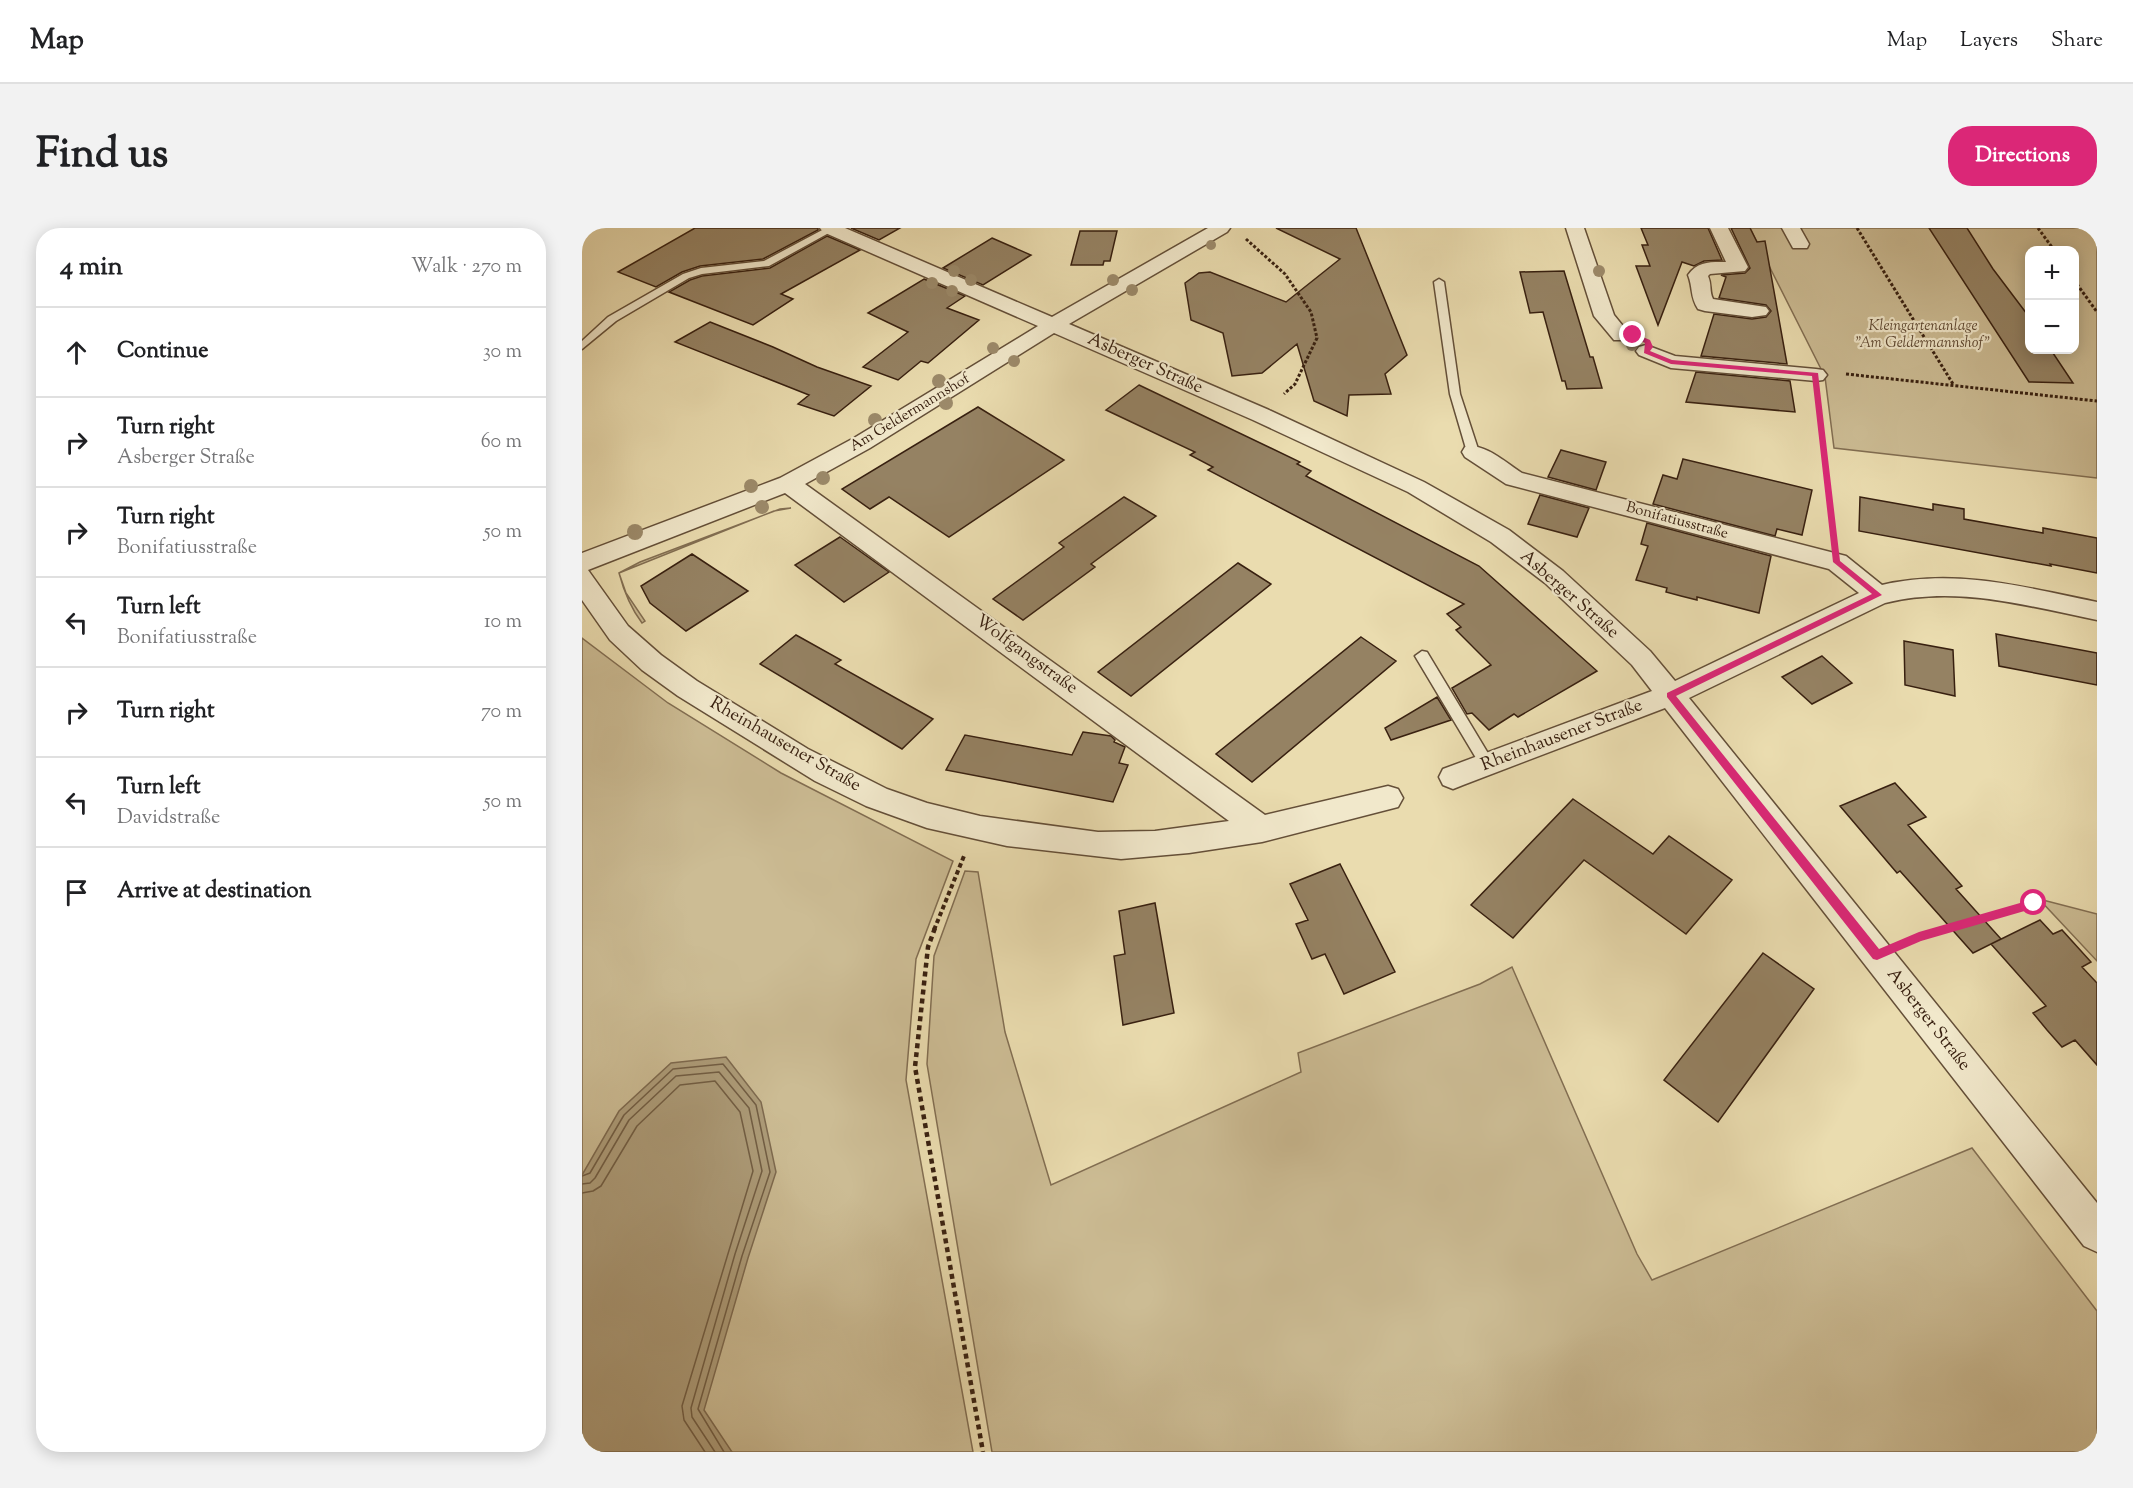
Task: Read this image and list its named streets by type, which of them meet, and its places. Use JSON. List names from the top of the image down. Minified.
{"streets":{"street":["Asberger Straße","Am Geldermannshof","Bonifatiusstraße","Wolfgangstraße","Rheinhausener Straße"]},"crossings":[["Asberger Straße","Am Geldermannshof"],["Asberger Straße","Rheinhausener Straße"],["Am Geldermannshof","Wolfgangstraße"],["Wolfgangstraße","Rheinhausener Straße"]],"parks":["Kleingartenanlage \"Am Geldermannshof\""],"page":{"header":"Map","nav":["Map","Layers","Share"],"title":"Find us","buttons":"Directions","heading":["4 min","Walk · 270 m"],"map_buttons":["+","−"],"list":[["Continue","30 m"],["Turn right","Asberger Straße","60 m"],["Turn right","Bonifatiusstraße","50 m"],["Turn left","Bonifatiusstraße","10 m"],["Turn right","70 m"],["Turn left","Davidstraße","50 m"],"Arrive at destination"]}}
